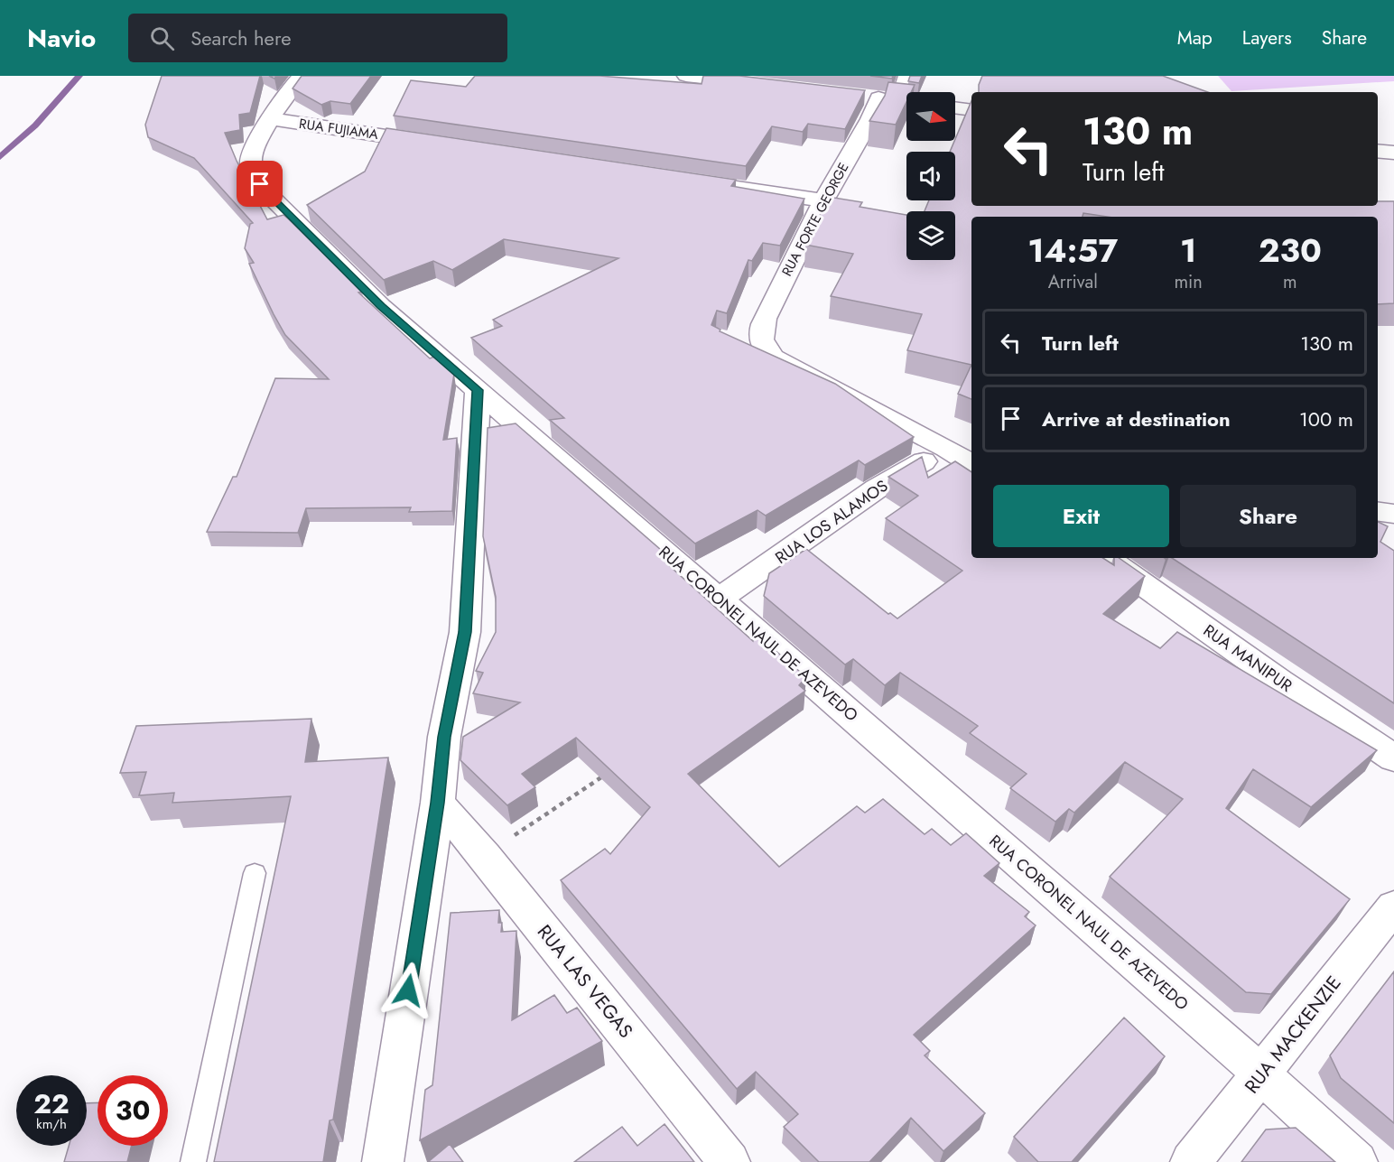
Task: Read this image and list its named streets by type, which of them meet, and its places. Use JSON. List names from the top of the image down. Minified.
{"streets":{"street":["RUA FUJIAMA","RUA FORTE GEORGE","RUA LOS ALAMOS","RUA CORONEL NAUL DE AZEVEDO","RUA MANIPUR","RUA LAS VEGAS","RUA MACKENZIE"]},"crossings":[["RUA FUJIAMA","RUA CORONEL NAUL DE AZEVEDO"],["RUA FORTE GEORGE","RUA LOS ALAMOS"],["RUA LOS ALAMOS","RUA CORONEL NAUL DE AZEVEDO"],["RUA CORONEL NAUL DE AZEVEDO","RUA MACKENZIE"]],"north":"right","page":{"header":"Navio","search":"Search here","nav":["Map","Layers","Share"],"turn":["130 m","Turn left"],"eta":["14:57","Arrival","1","min","230","m"],"list":[{"name":"Turn left","value":"130 m"},{"name":"Arrive at destination","value":"100 m"}],"buttons":["Exit","Share"],"speed":"22 km/h","limit":"30"}}
